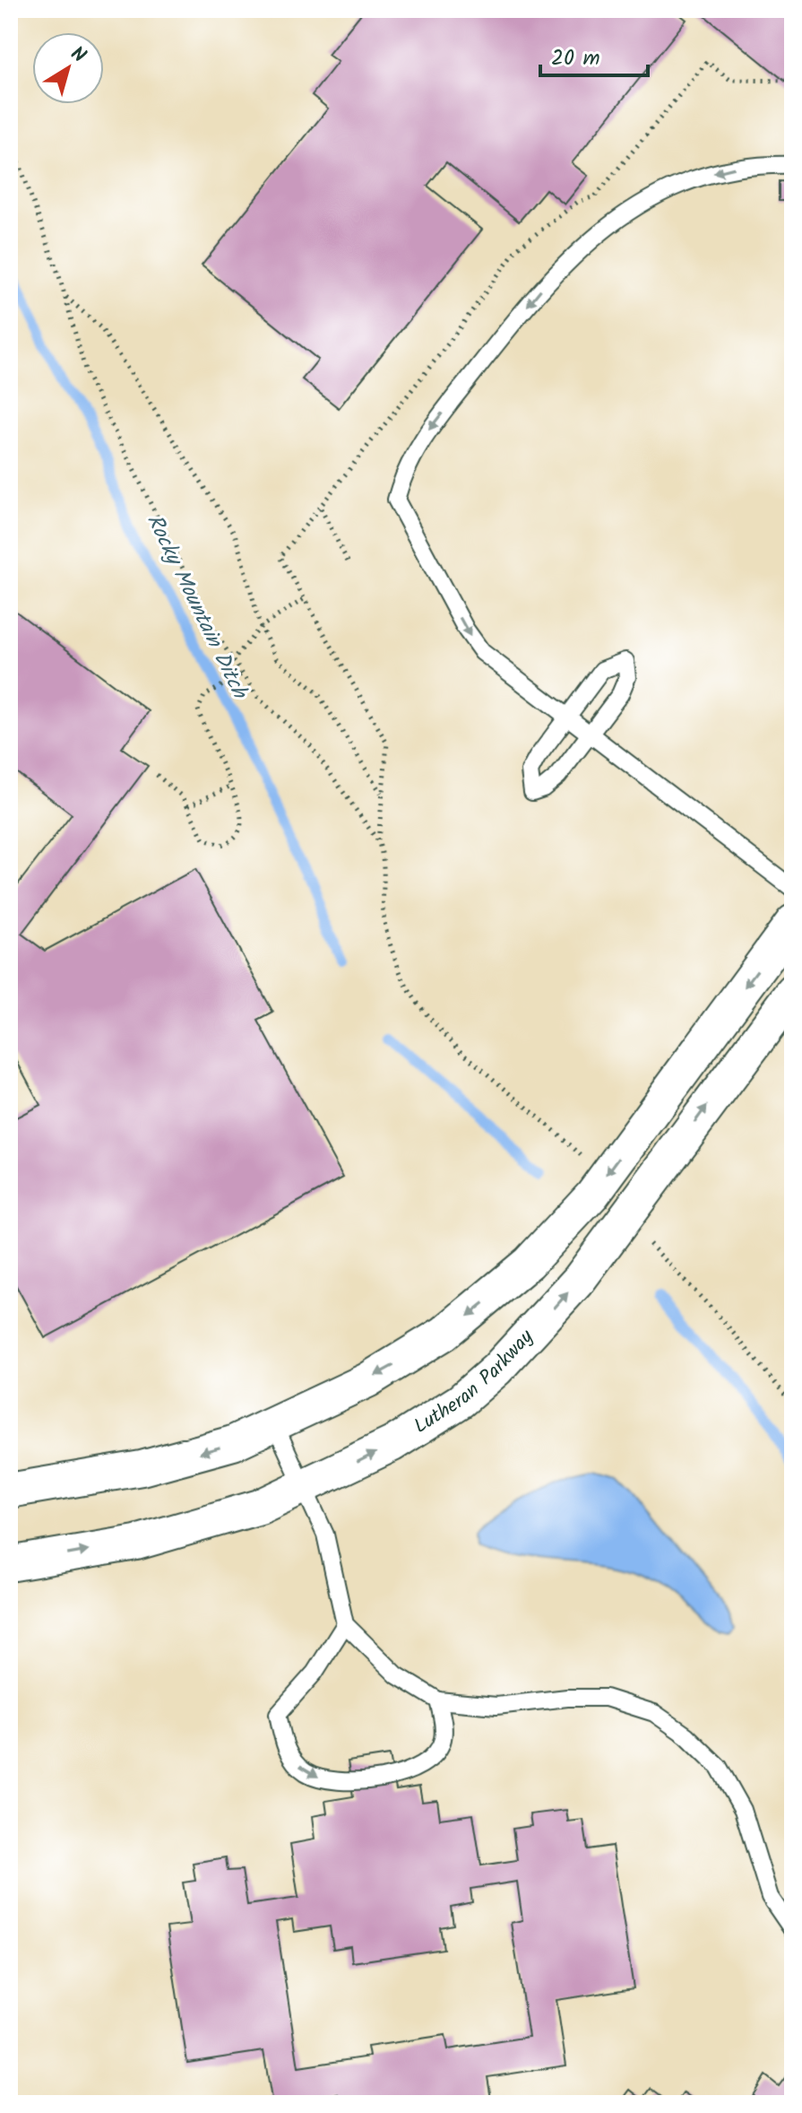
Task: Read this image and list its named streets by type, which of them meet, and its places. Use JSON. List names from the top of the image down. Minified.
{"streets":{"street":["Lutheran Parkway"]},"water":["Rocky Mountain Ditch"],"scale_bar":"20 m","north":"top right"}
